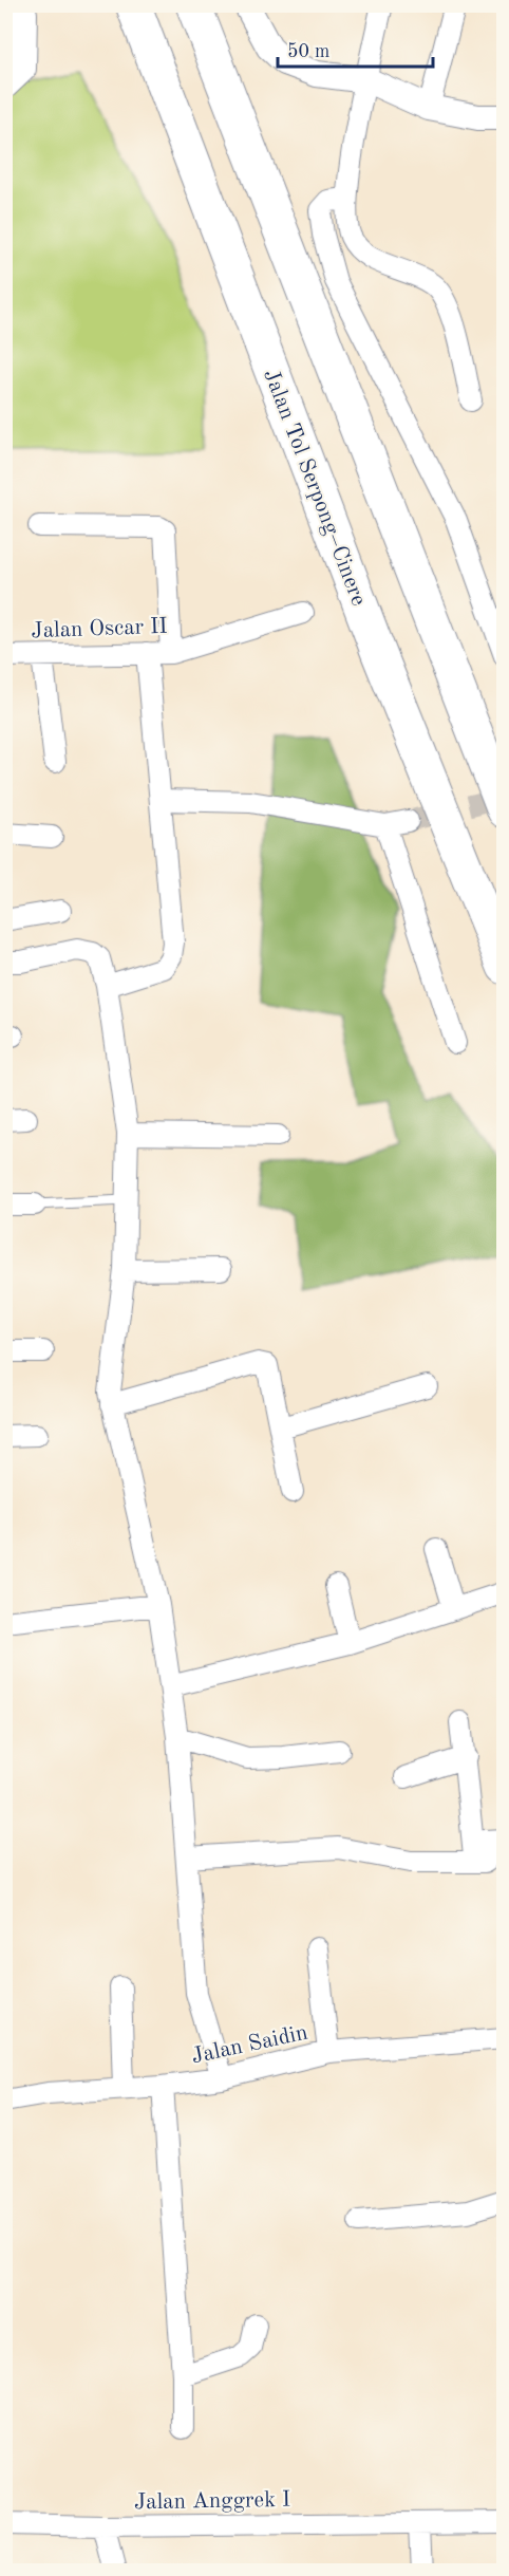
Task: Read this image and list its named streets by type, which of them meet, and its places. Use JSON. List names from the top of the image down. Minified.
{"streets":{"highway":["Jalan Tol Serpong–Cinere"],"street":["Jalan Oscar II","Jalan Saidin","Jalan Anggrek I"]},"scale_bar":"50 m"}
